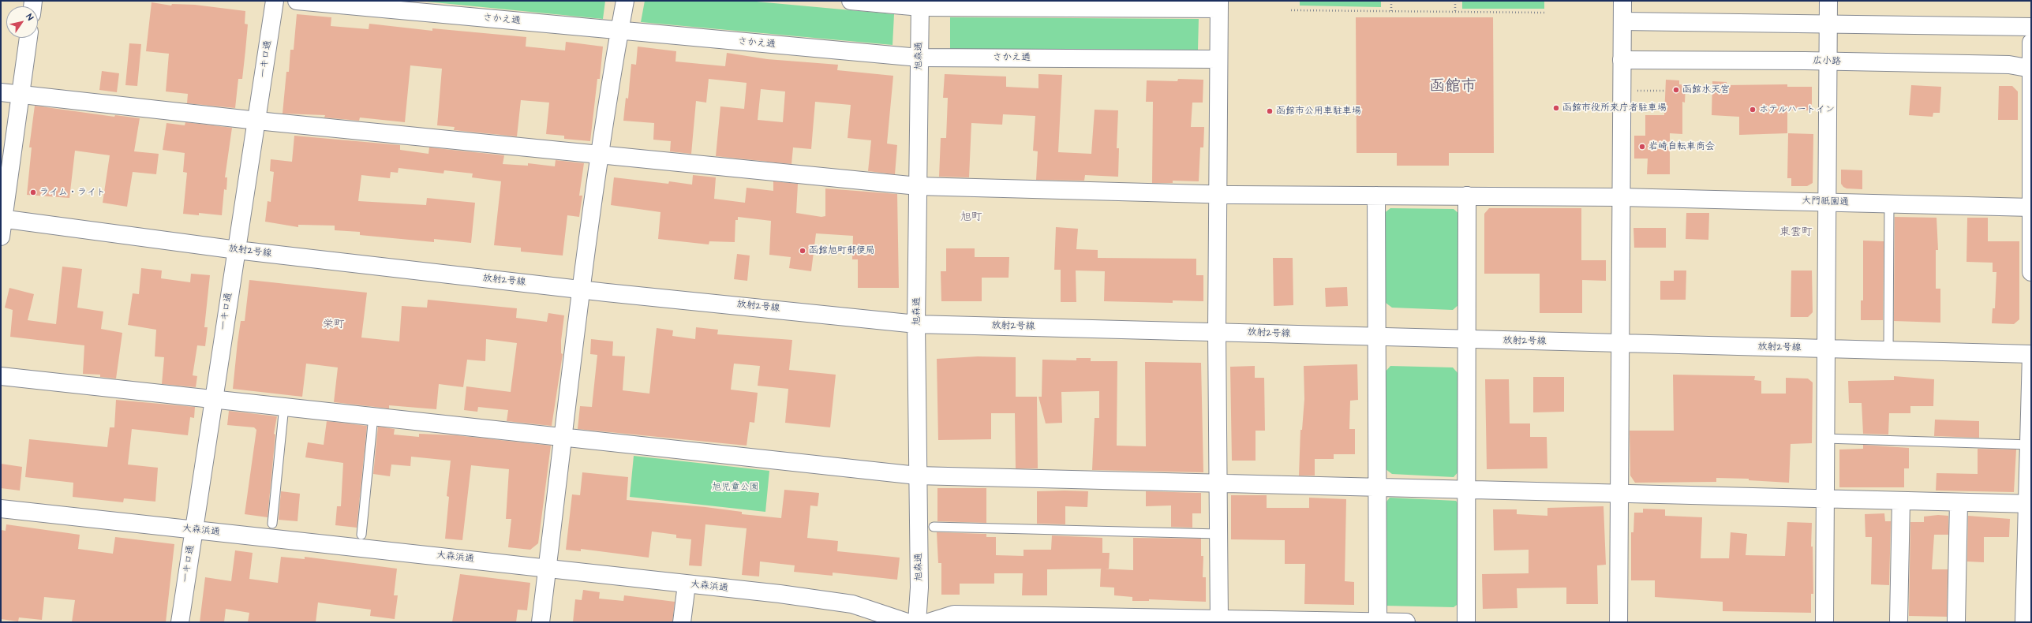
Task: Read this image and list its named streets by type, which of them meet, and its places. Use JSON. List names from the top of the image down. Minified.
{"streets":{"street":["さかえ通","旭森通","一キロ通","広小路","大門祇園通","放射2号線","大森浜通"]},"crossings":[["さかえ通","旭森通"],["旭森通","大門祇園通"],["旭森通","放射2号線"],["一キロ通","大門祇園通"],["一キロ通","放射2号線"],["一キロ通","大森浜通"]],"districts":["函館市","旭町","東雲町","栄町"],"parks":["旭児童公園"],"places":["函館水天宮","函館市役所来庁者駐車場","ホテルハートイン","函館市公用車駐車場","岩崎自転車商会","ライム・ライト","函館旭町郵便局"],"north":"top right"}
